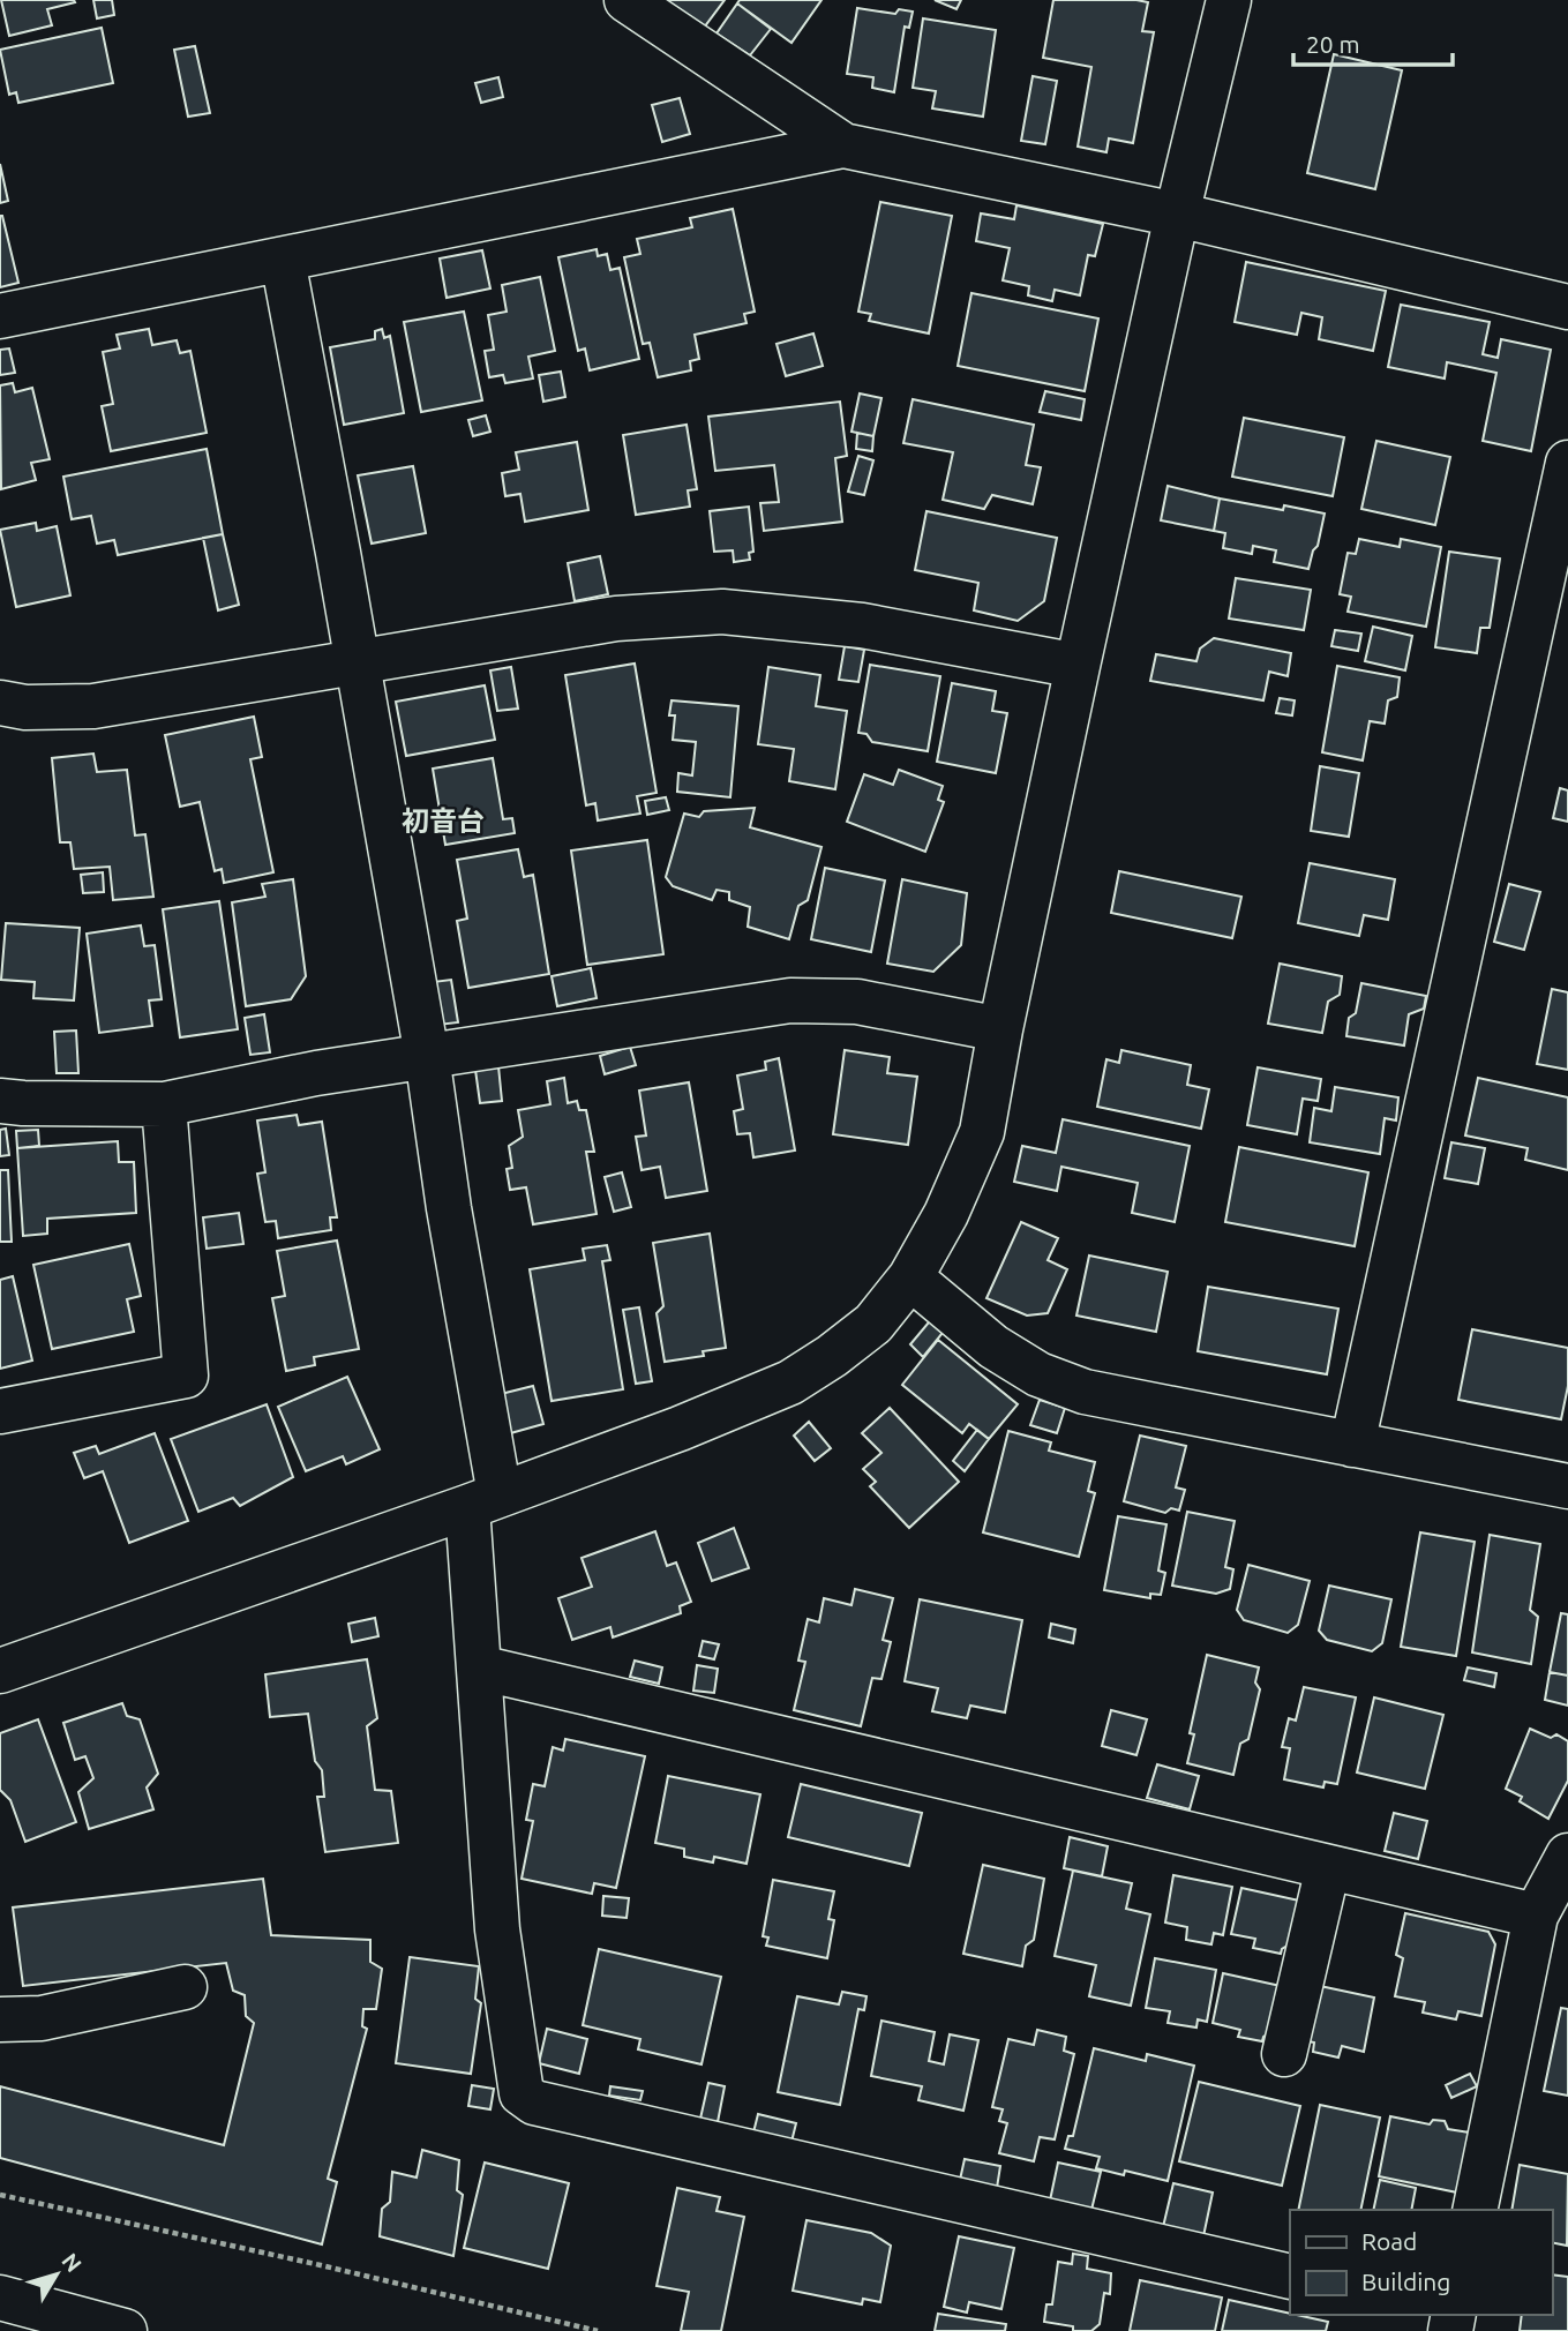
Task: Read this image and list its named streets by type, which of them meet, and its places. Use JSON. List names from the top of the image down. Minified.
{"districts":["初音台"],"legend":["Road","Building"],"scale_bar":"20 m","north":"top right"}
